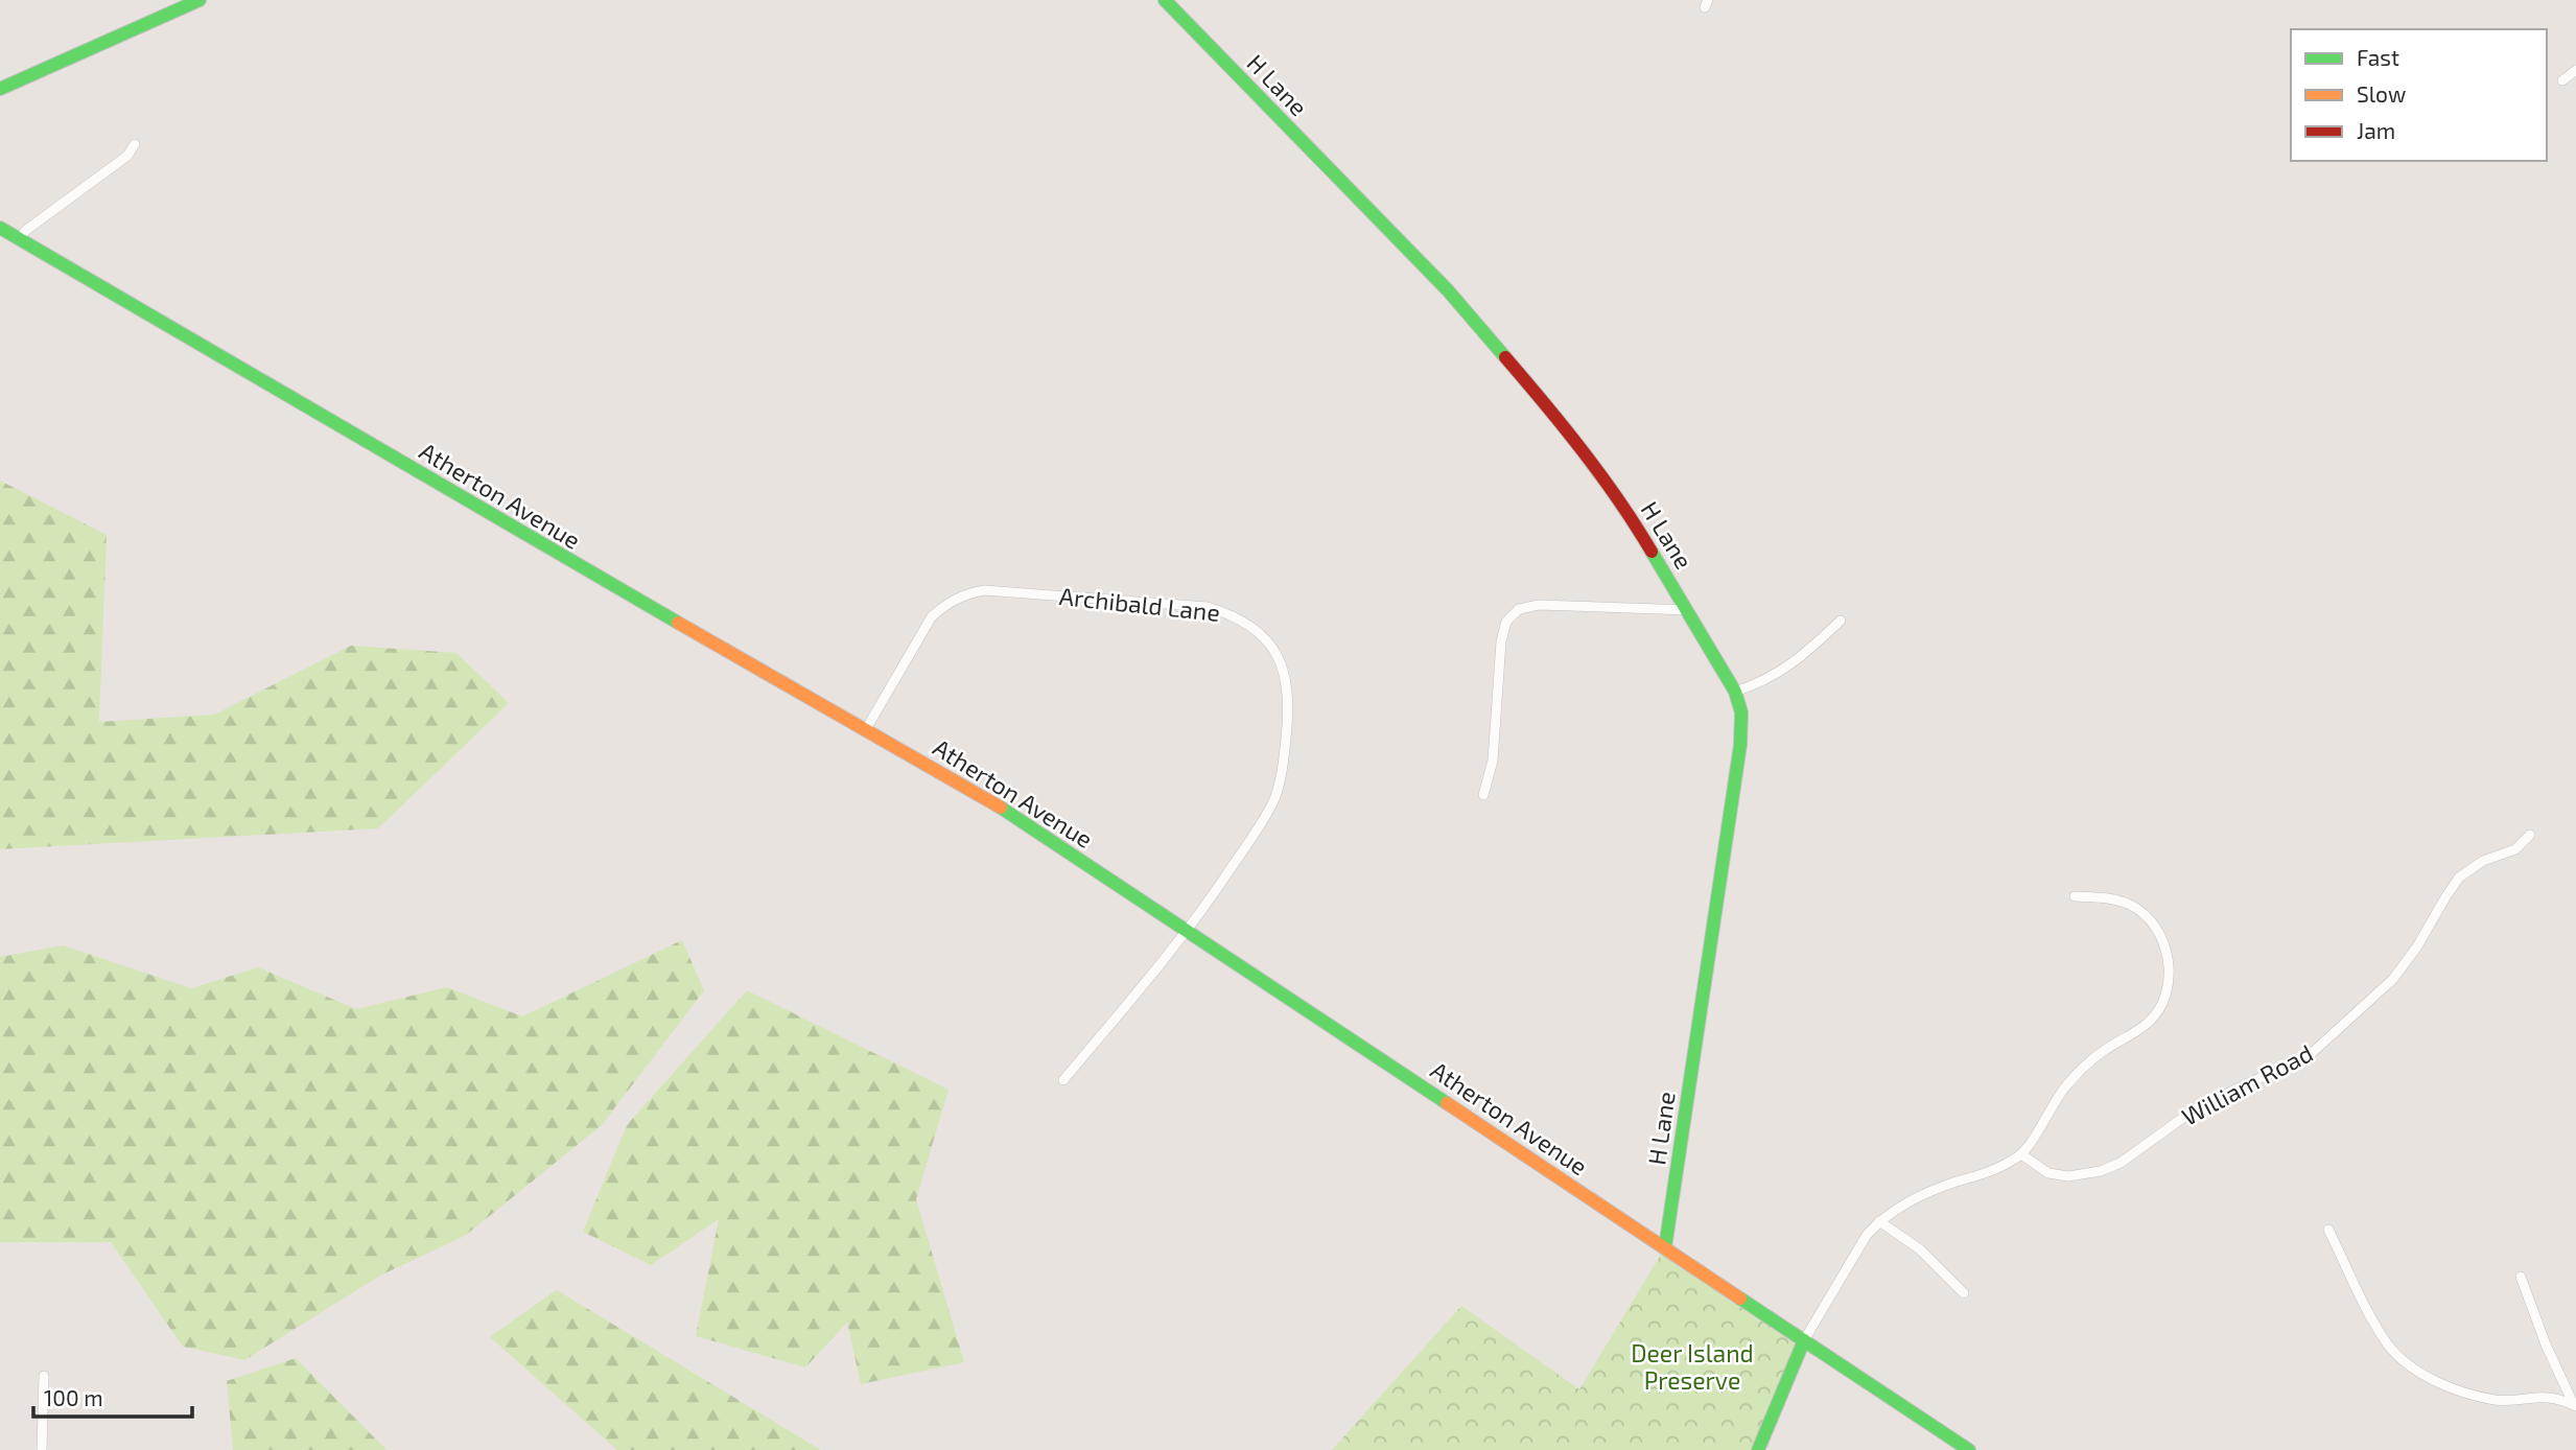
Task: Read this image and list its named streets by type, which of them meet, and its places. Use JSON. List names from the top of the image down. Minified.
{"streets":{"main road":["H Lane","Atherton Avenue"],"street":["Archibald Lane","William Road"]},"crossings":[["H Lane","Atherton Avenue"],["Atherton Avenue","Archibald Lane"]],"parks":["Deer Island Preserve"],"legend":["Fast","Slow","Jam"],"scale_bar":"100 m"}
